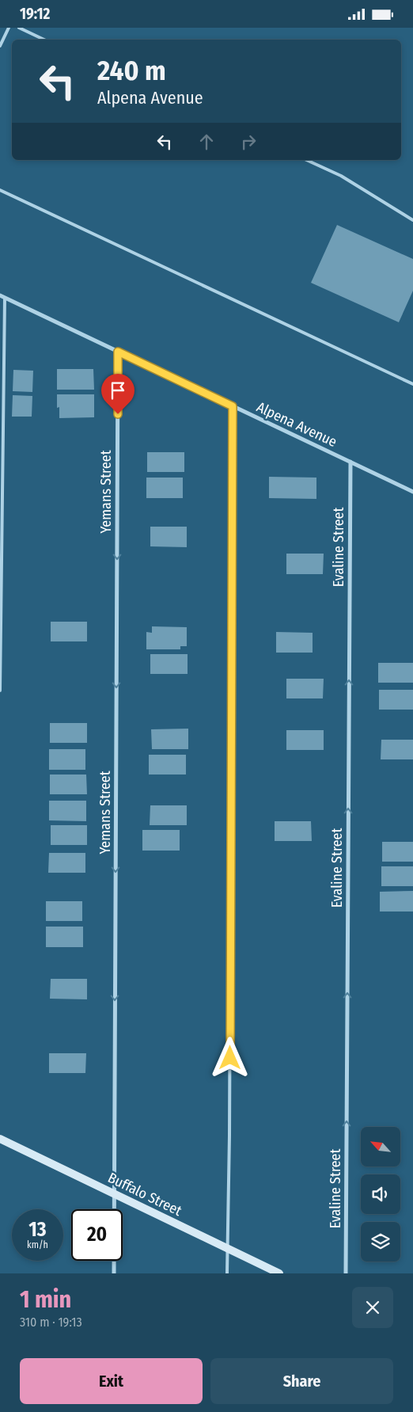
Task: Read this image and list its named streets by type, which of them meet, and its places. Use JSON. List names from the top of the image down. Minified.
{"streets":{"street":["Alpena Avenue","Yemans Street","Evaline Street","Buffalo Street"]},"crossings":[["Alpena Avenue","Yemans Street"],["Alpena Avenue","Evaline Street"],["Yemans Street","Buffalo Street"]],"one_way":["Yemans Street","Evaline Street"],"north":"top left","page":{"status":"19:12","turn":["240 m","Alpena Avenue"],"speed":"13 km/h","limit":"20","heading":["1 min","310 m · 19:13"],"buttons":["Exit","Share"]}}
